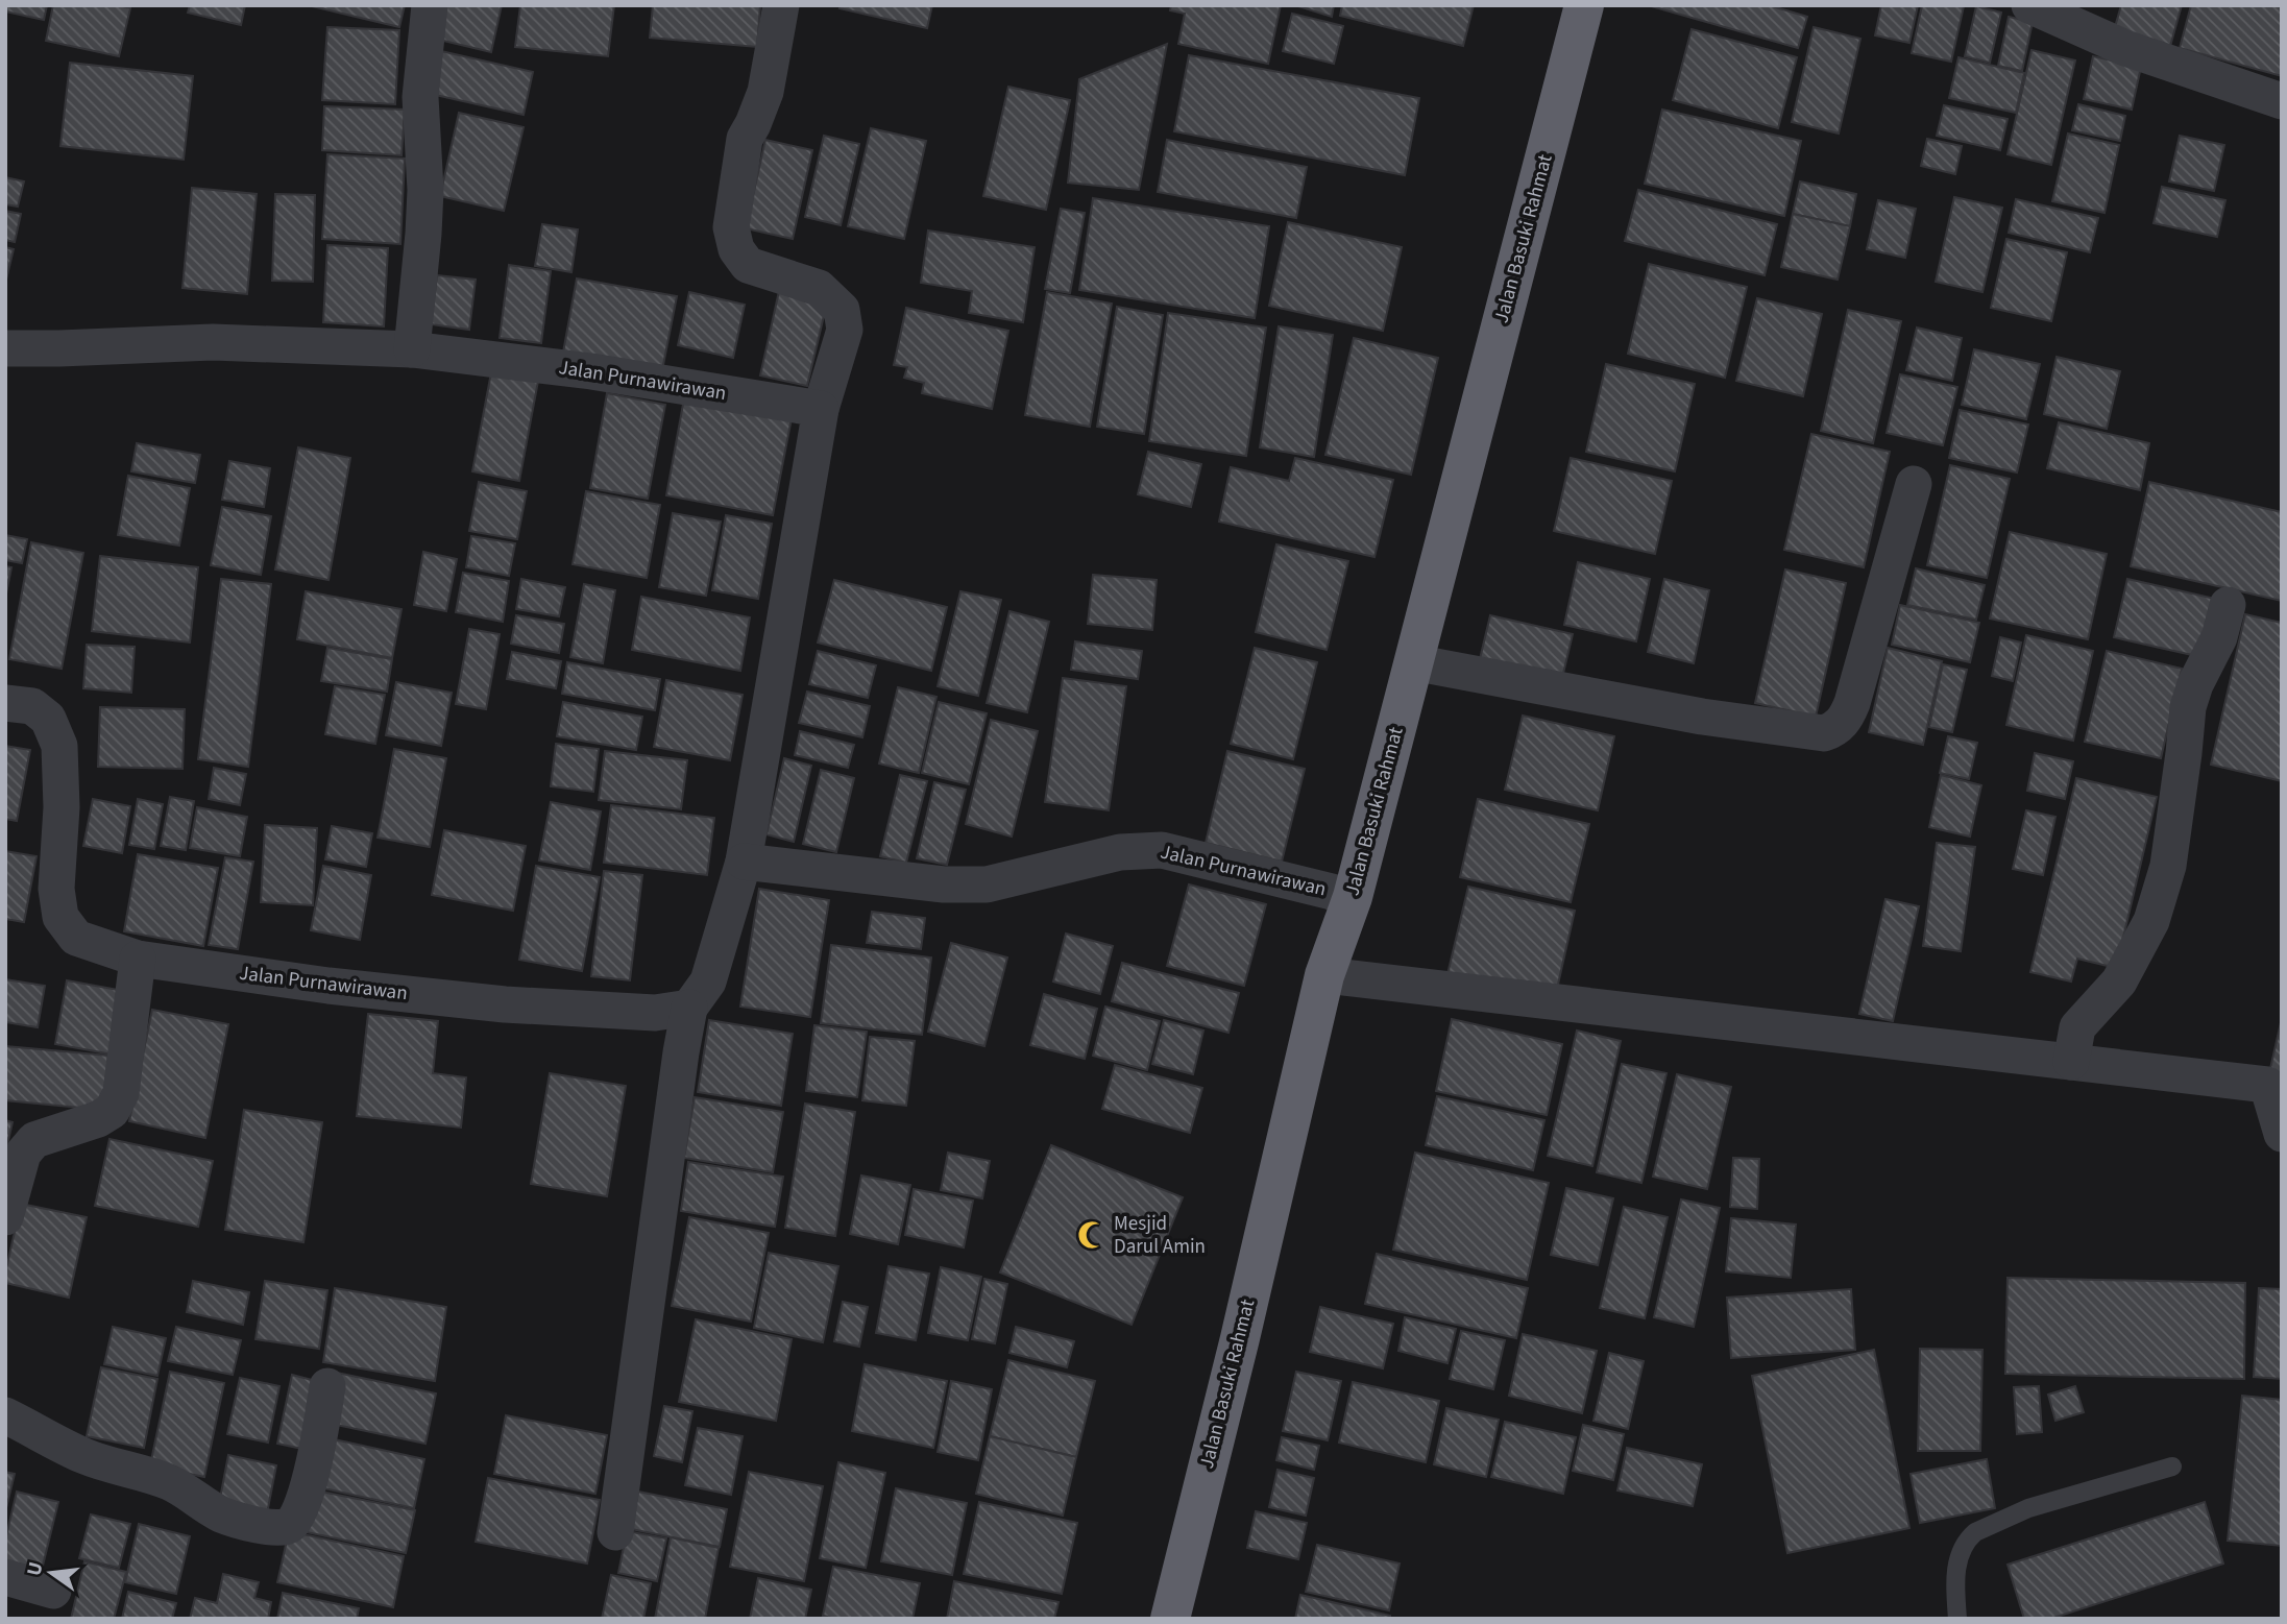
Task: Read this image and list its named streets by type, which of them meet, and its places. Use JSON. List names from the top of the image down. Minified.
{"streets":{"highway":["Jalan Basuki Rahmat"],"street":["Jalan Purnawirawan"]},"crossings":[["Jalan Basuki Rahmat","Jalan Purnawirawan"]],"places":{"mosque":["Mesjid Darul Amin"]},"north":"left"}
